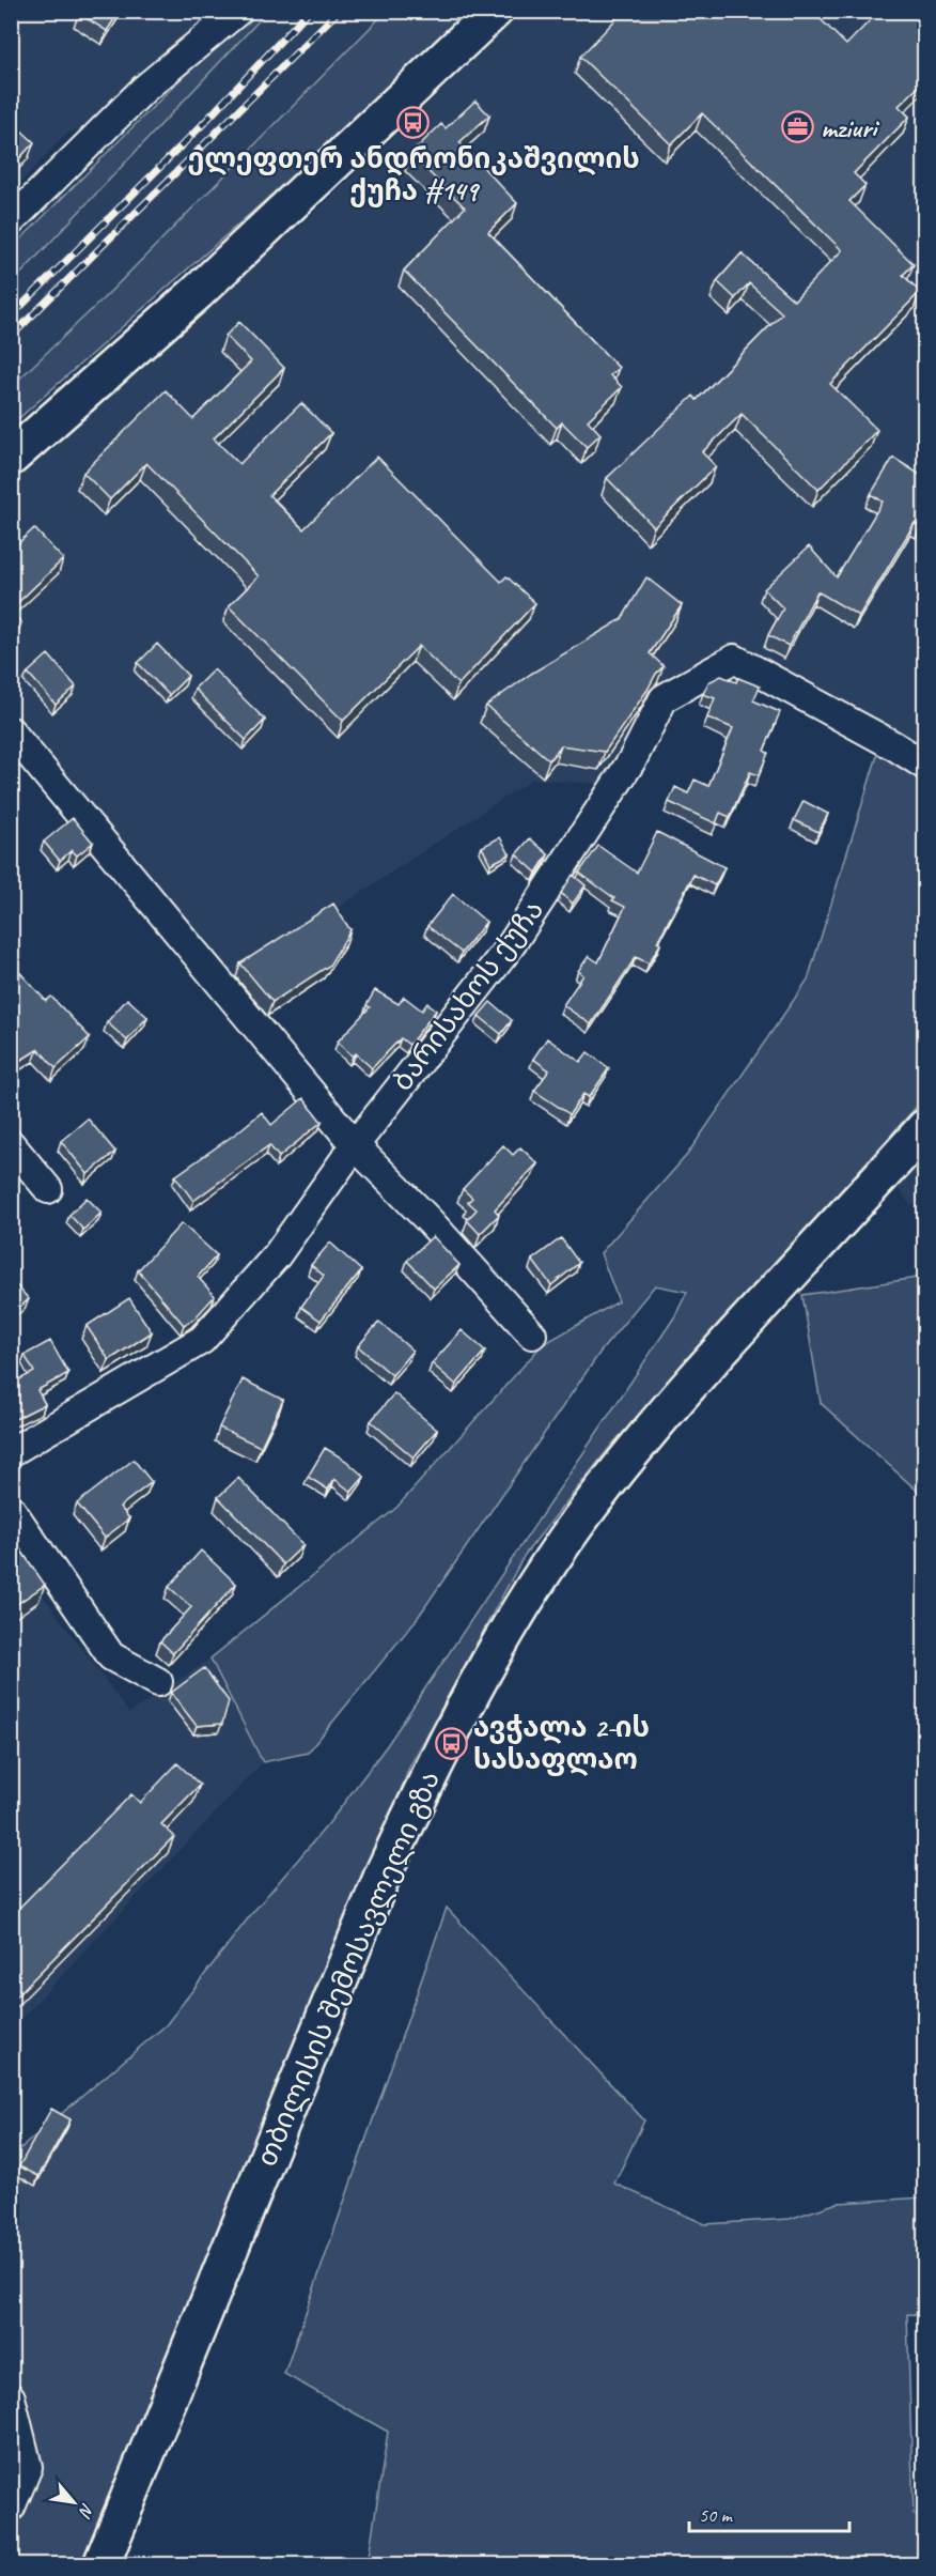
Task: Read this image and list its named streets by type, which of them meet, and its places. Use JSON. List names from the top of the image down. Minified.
{"streets":{"main road":["თბილისის შემოსავლელი გზა"],"street":["ბარისახოს ქუჩა"]},"places":{"bus stop":["ელეფთერ ანდრონიკაშვილის ქუჩა #149","ავჭალა 2-ის სასაფლაო"],"office":["mziuri"]},"scale_bar":"50 m","north":"bottom right"}
